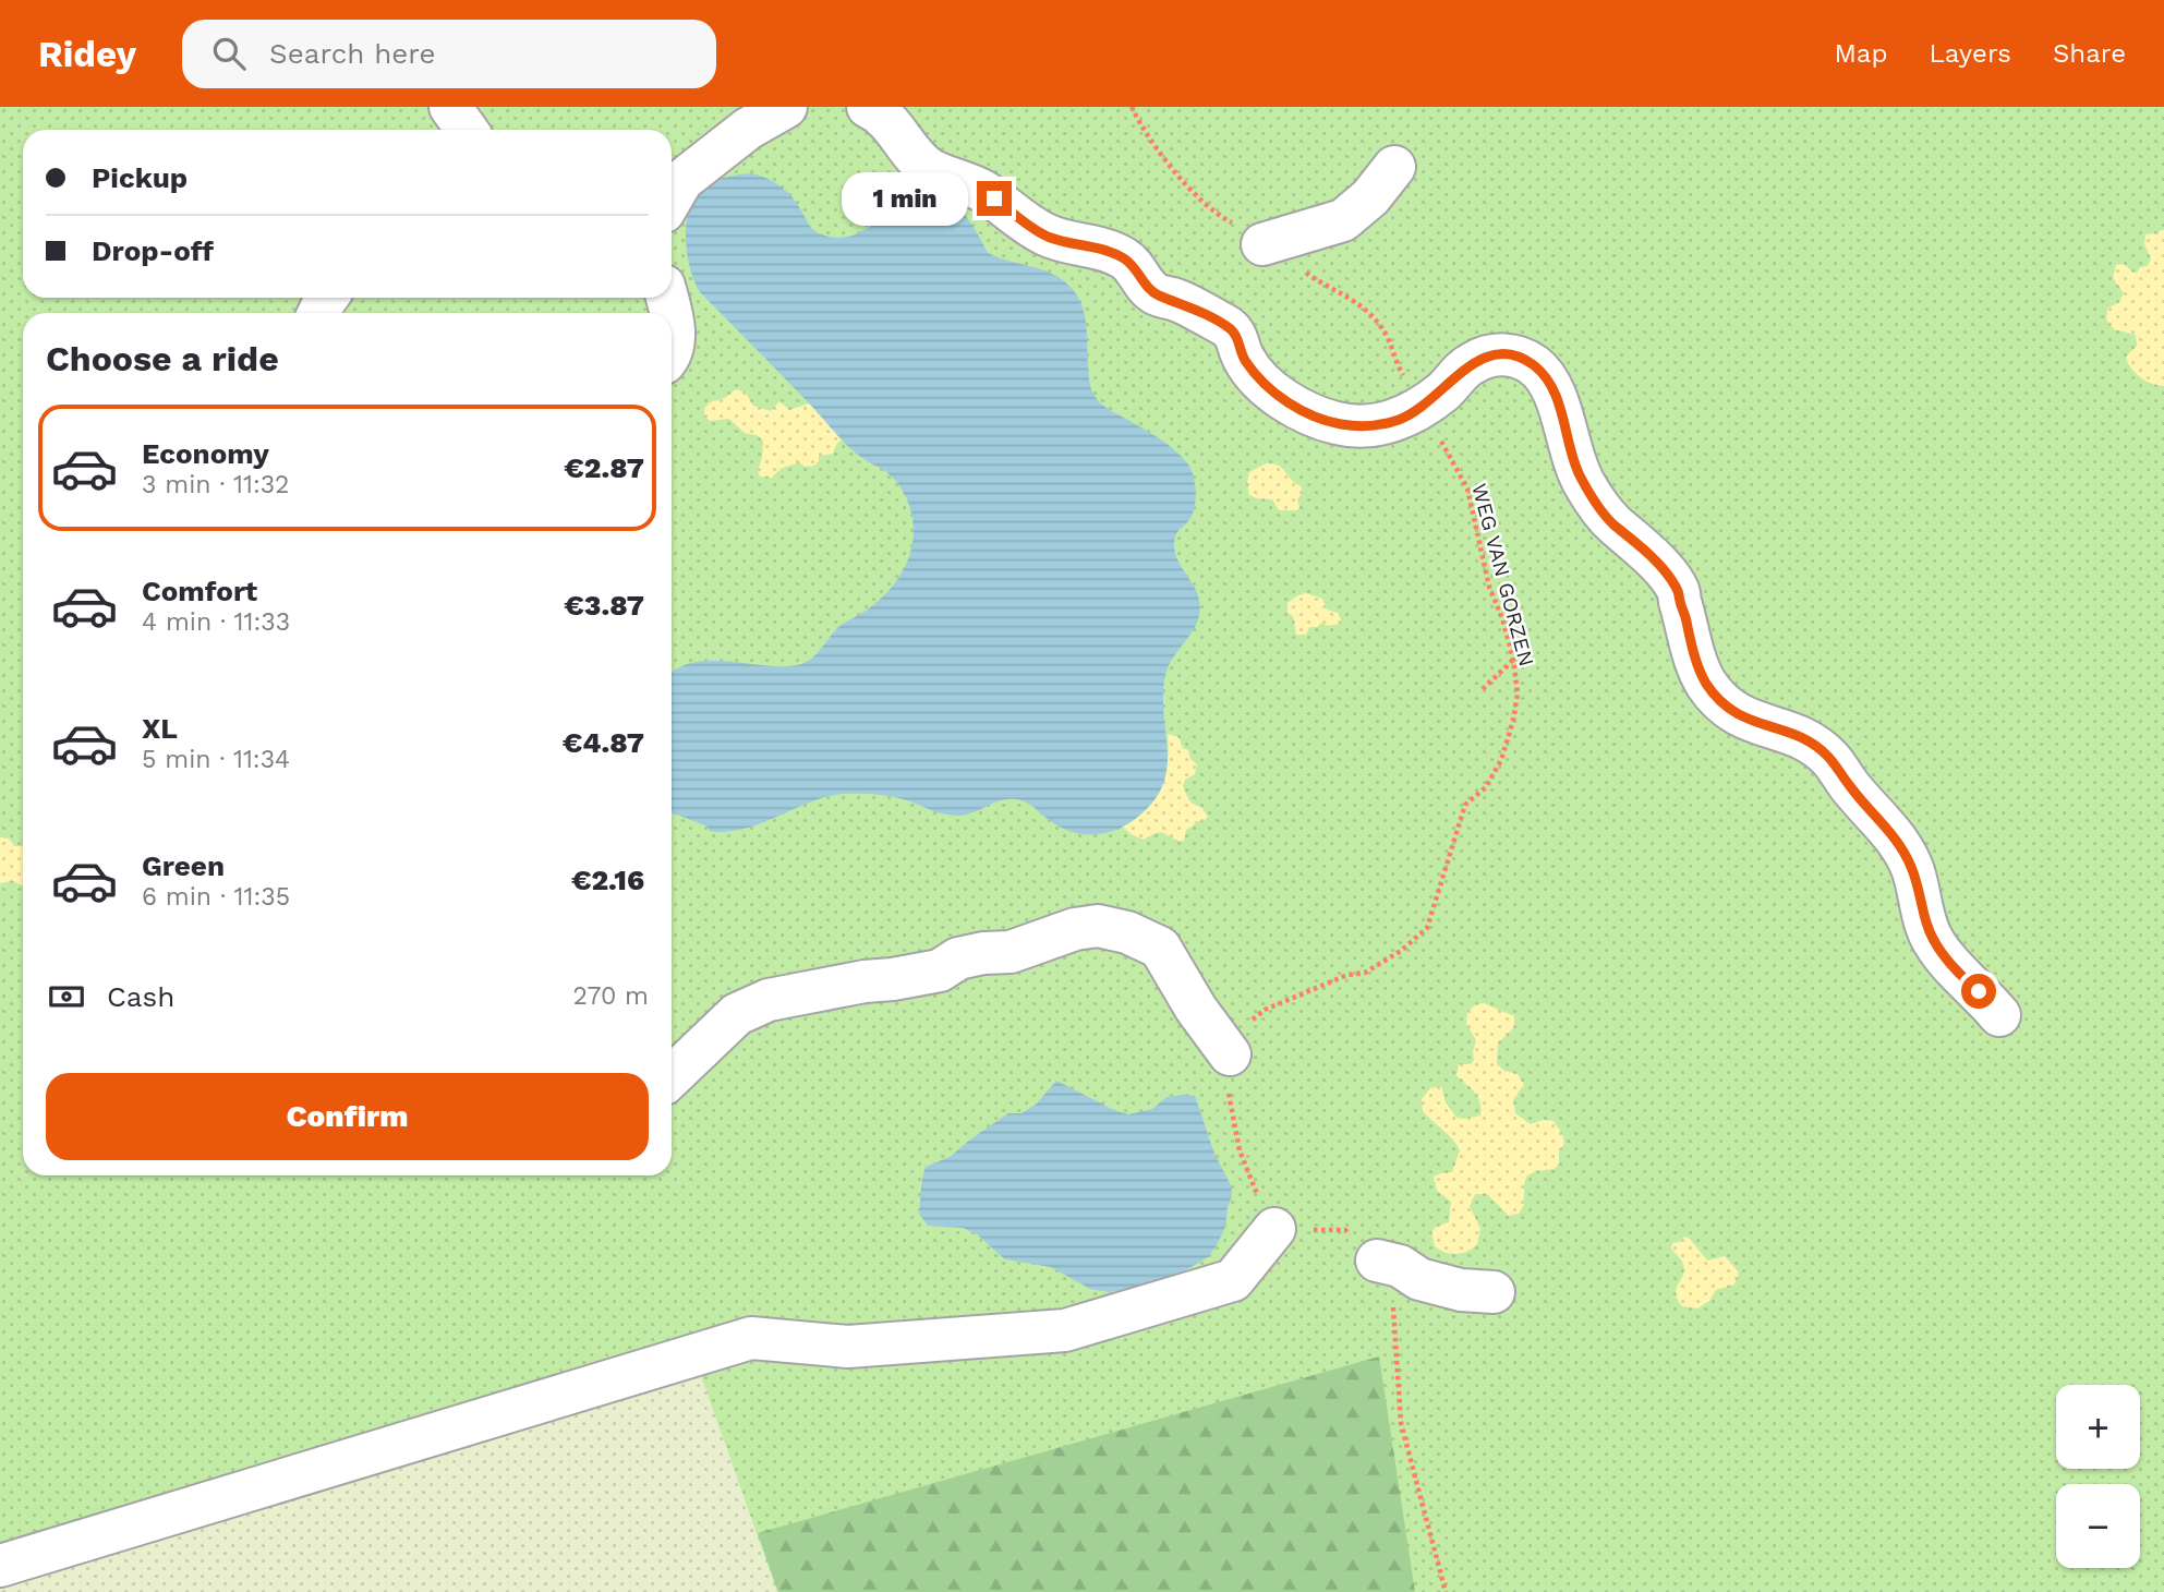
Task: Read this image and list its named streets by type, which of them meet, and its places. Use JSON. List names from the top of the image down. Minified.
{"streets":{"path":["WEG VAN GORZEN"]},"page":{"header":"Ridey","search":"Search here","nav":["Map","Layers","Share"],"banner":["Pickup","Drop-off"],"bubble":"1 min","heading":"Choose a ride","list":[{"name":"Economy","note":"3 min · 11:32","value":"€2.87"},{"name":"Comfort","note":"4 min · 11:33","value":"€3.87"},{"name":"XL","note":"5 min · 11:34","value":"€4.87"},{"name":"Green","note":"6 min · 11:35","value":"€2.16"}],"pay":["Cash","270 m"],"buttons":"Confirm","map_buttons":["+","−"]}}
